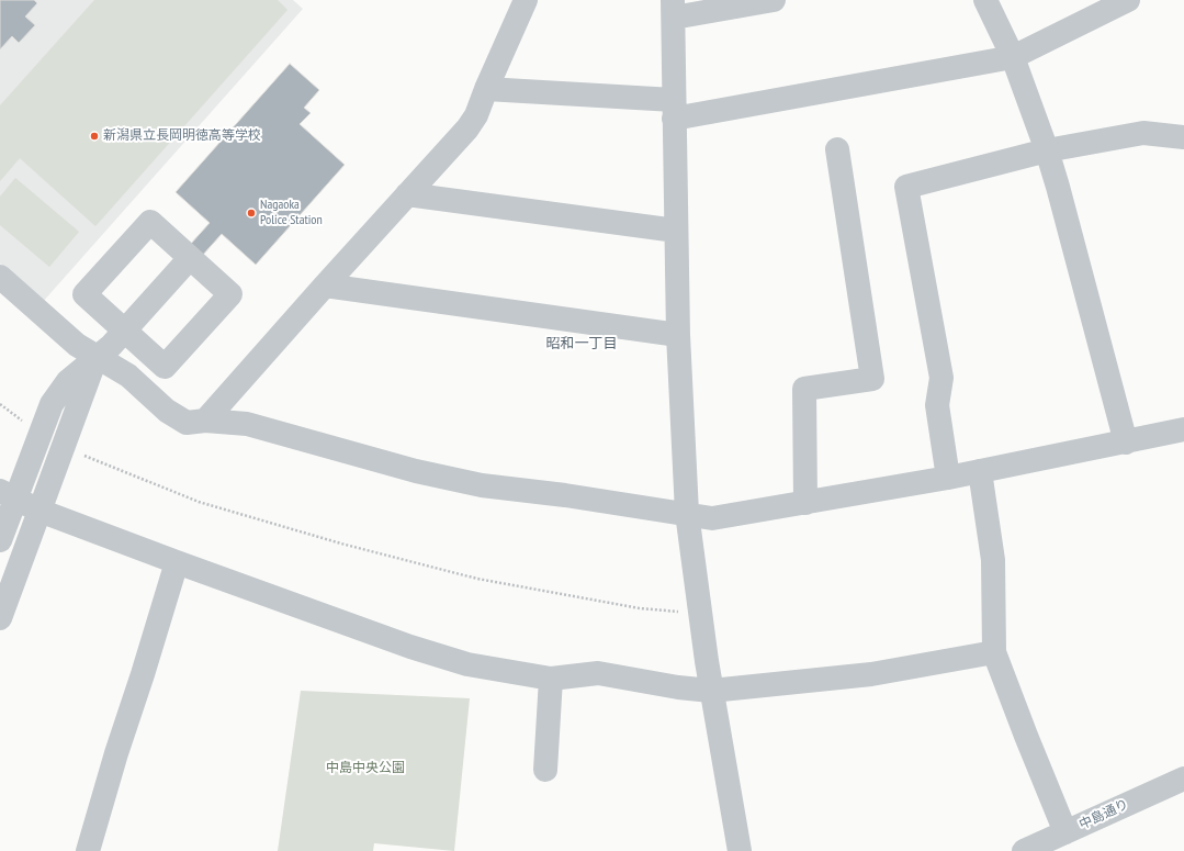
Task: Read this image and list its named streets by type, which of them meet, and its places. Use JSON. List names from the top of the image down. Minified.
{"streets":{"street":["中島通り"]},"districts":["昭和一丁目"],"parks":["中島中央公園"],"places":["新潟県立長岡明徳高等学校","Nagaoka Police Station"]}
